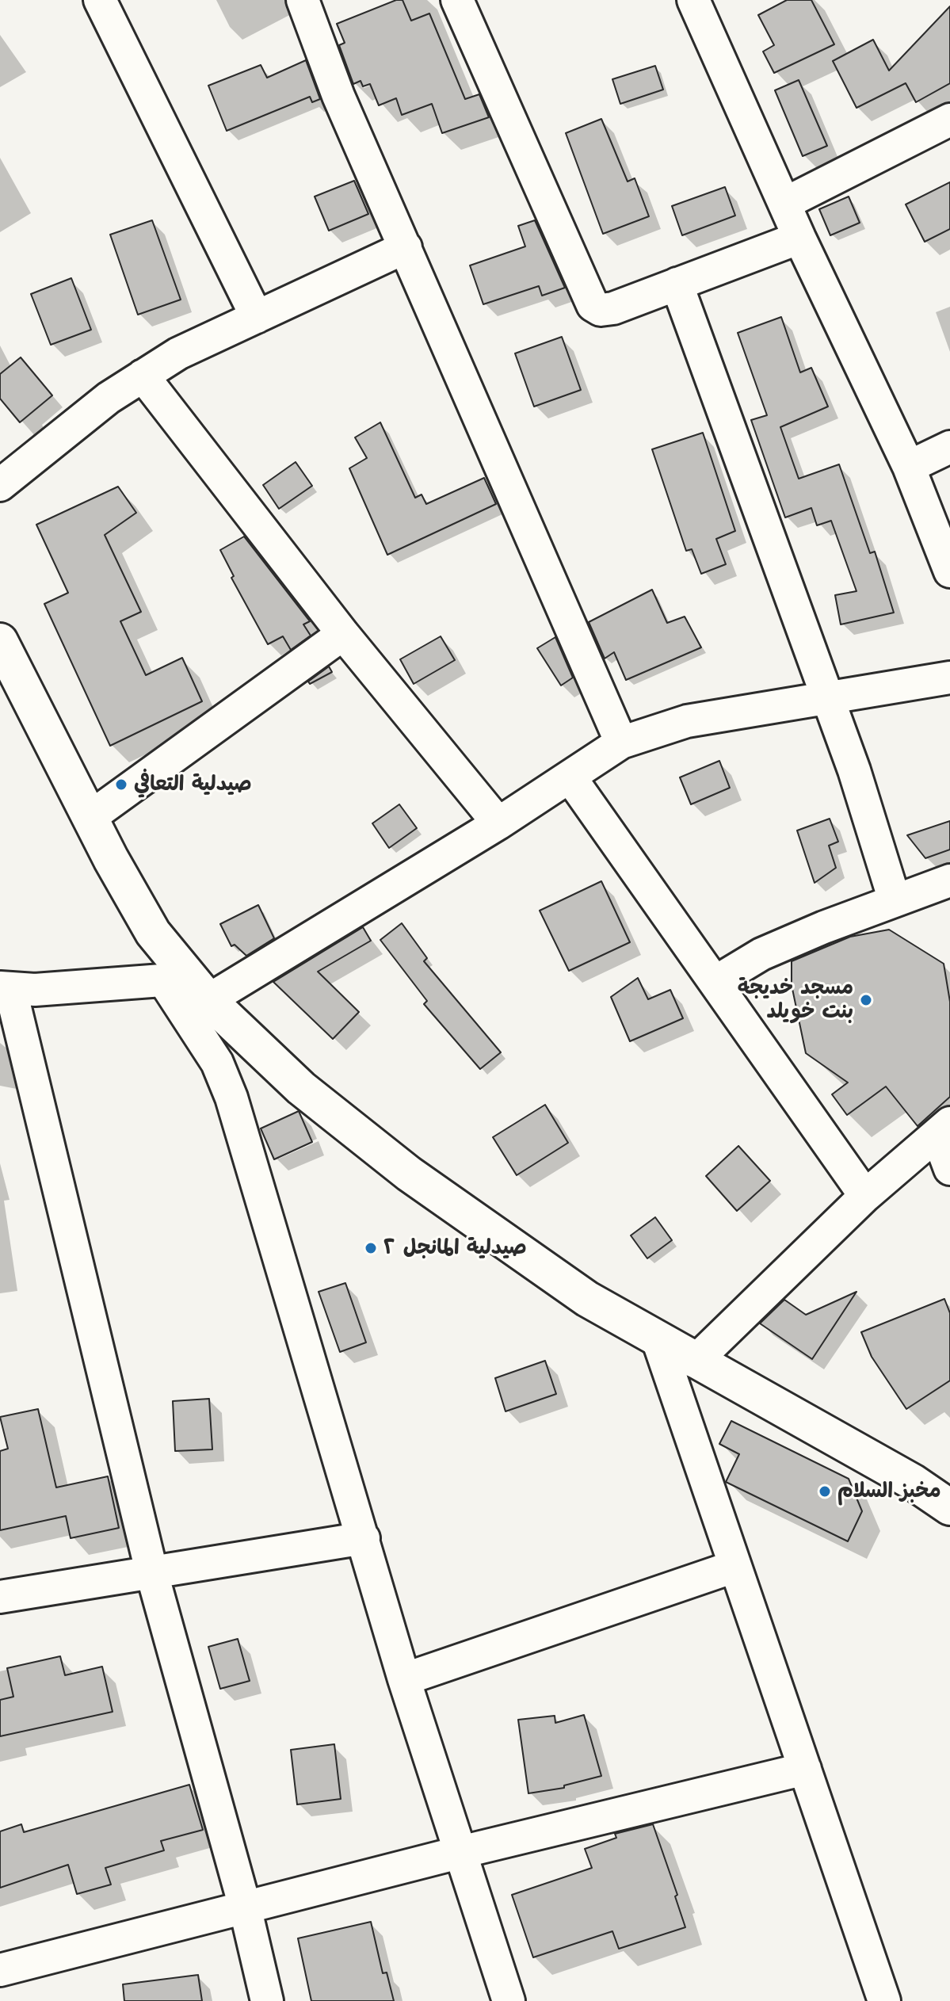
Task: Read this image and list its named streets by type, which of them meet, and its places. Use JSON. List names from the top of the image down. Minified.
{"places":["صيدلية التعافي","مسجد خديجة بنت خويلد","صيدلية المانجل ٢","مخبز السلام"]}
